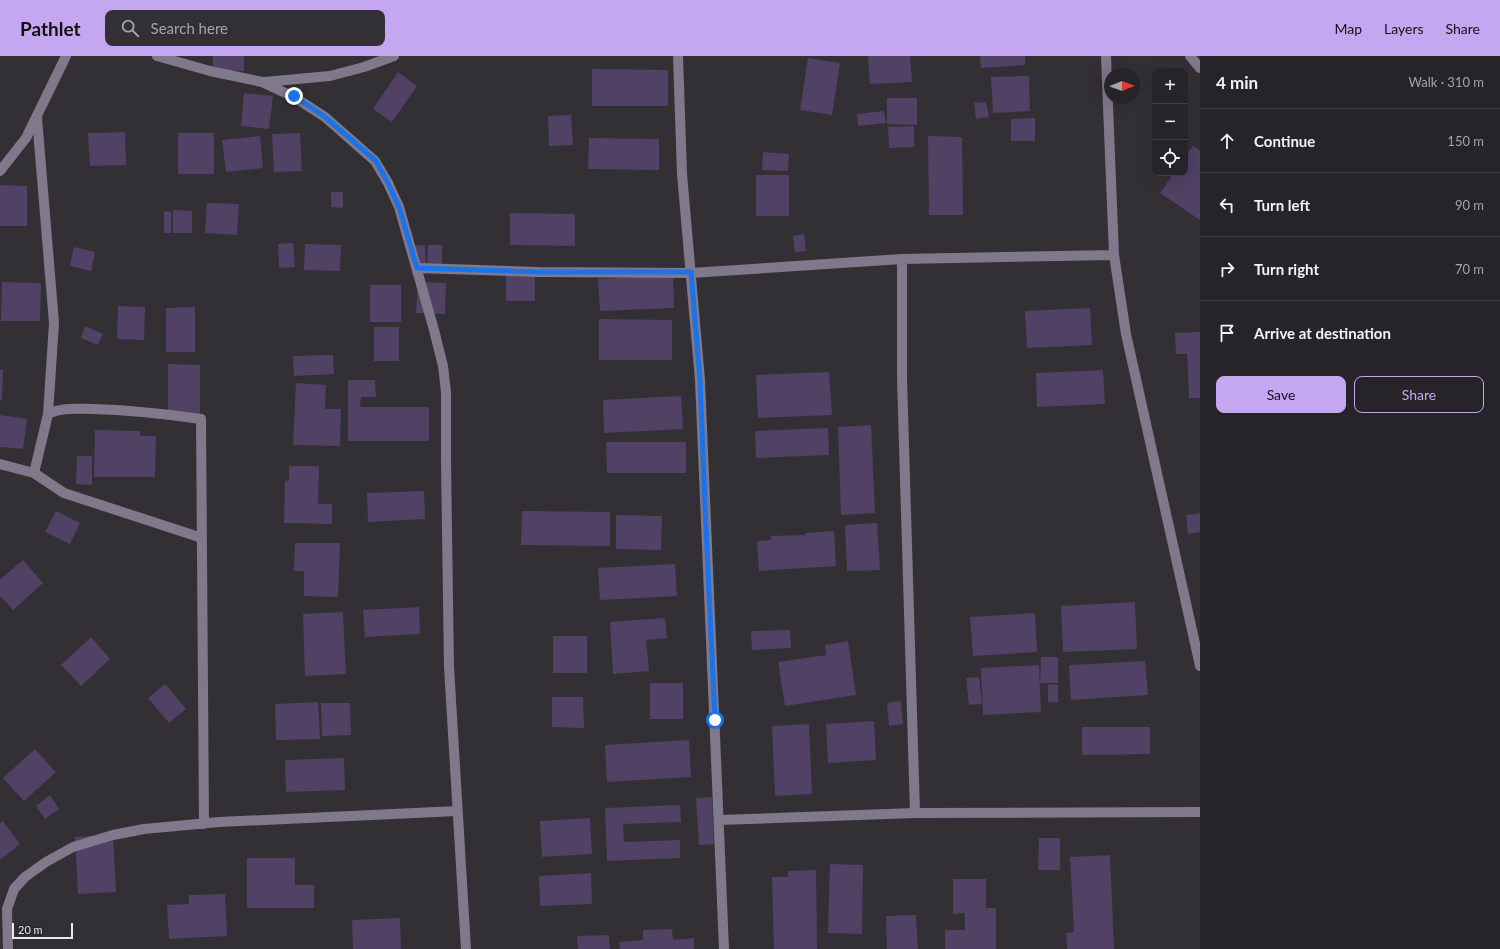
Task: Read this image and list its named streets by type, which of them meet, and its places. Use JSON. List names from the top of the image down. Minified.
{"scale_bar":"20 m","north":"right","page":{"header":"Pathlet","search":"Search here","nav":["Map","Layers","Share"],"heading":["4 min","Walk · 310 m"],"map_buttons":["+","−"],"list":[["Continue","150 m"],["Turn left","90 m"],["Turn right","70 m"],"Arrive at destination"],"buttons":["Save","Share"],"scale":"20 m"}}
